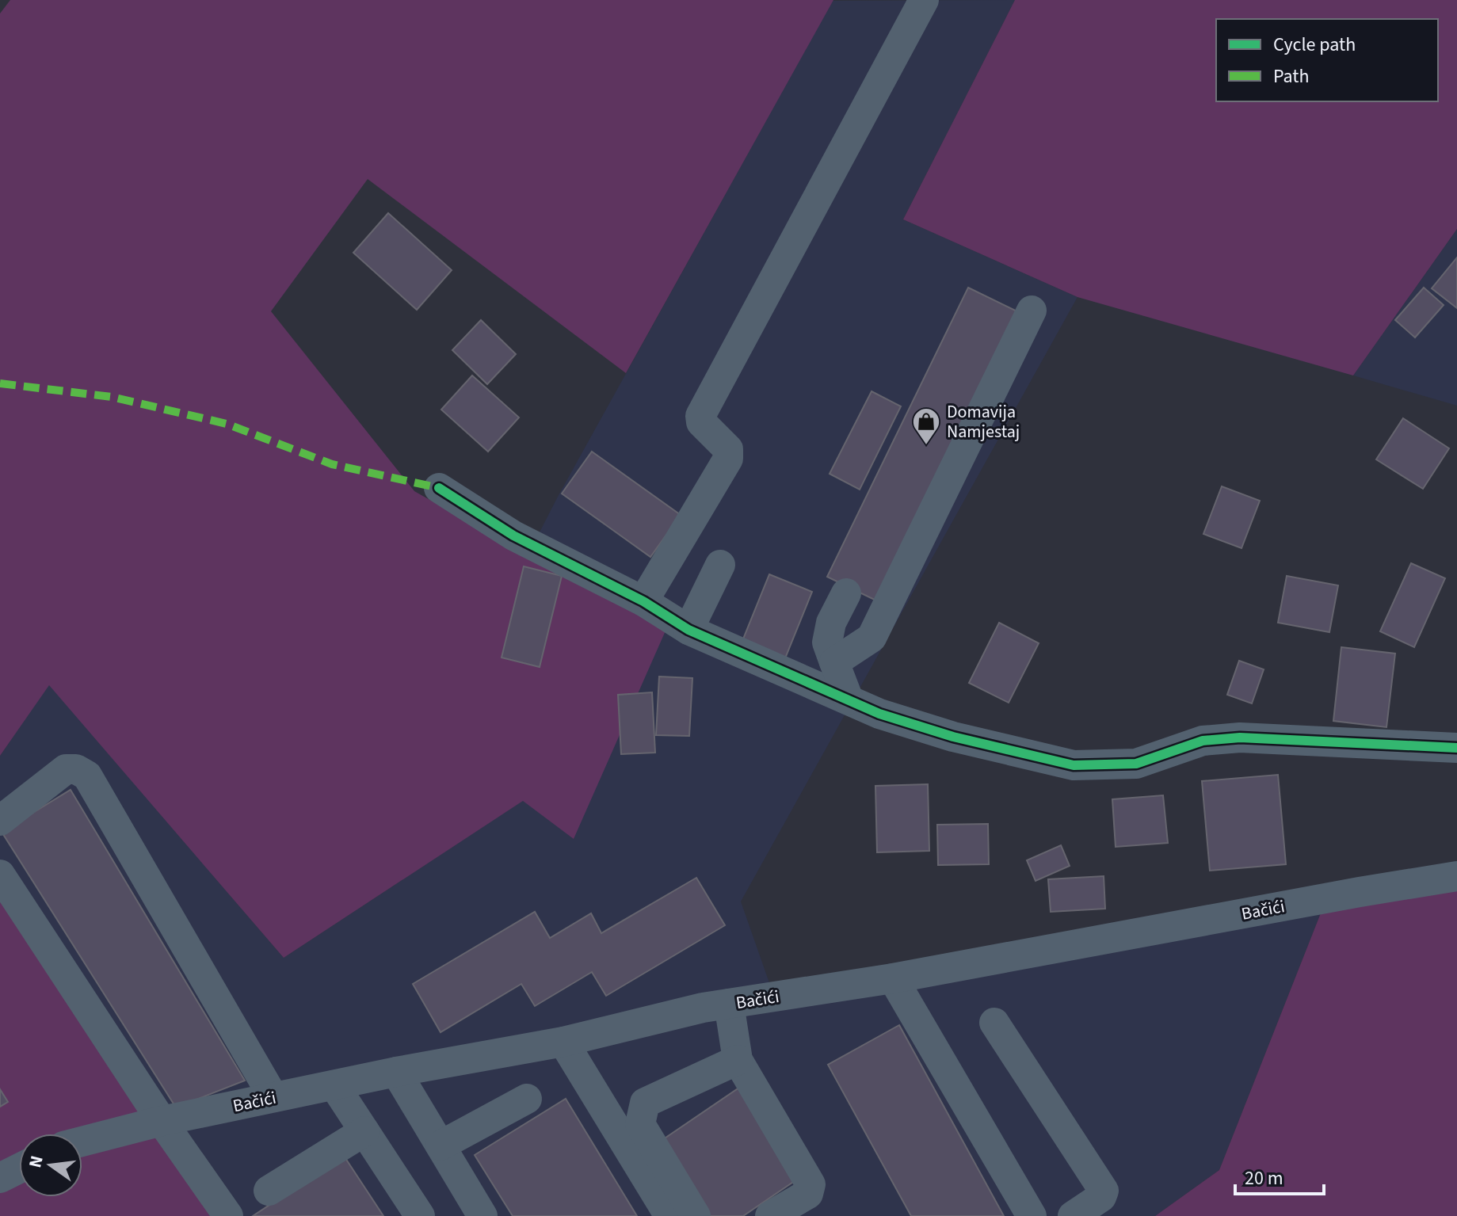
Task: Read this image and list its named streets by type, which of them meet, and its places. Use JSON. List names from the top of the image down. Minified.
{"streets":{"street":["Bačići"]},"places":{"shop":["Domavija Namjestaj"]},"legend":["Cycle path","Path"],"scale_bar":"20 m","north":"left"}
